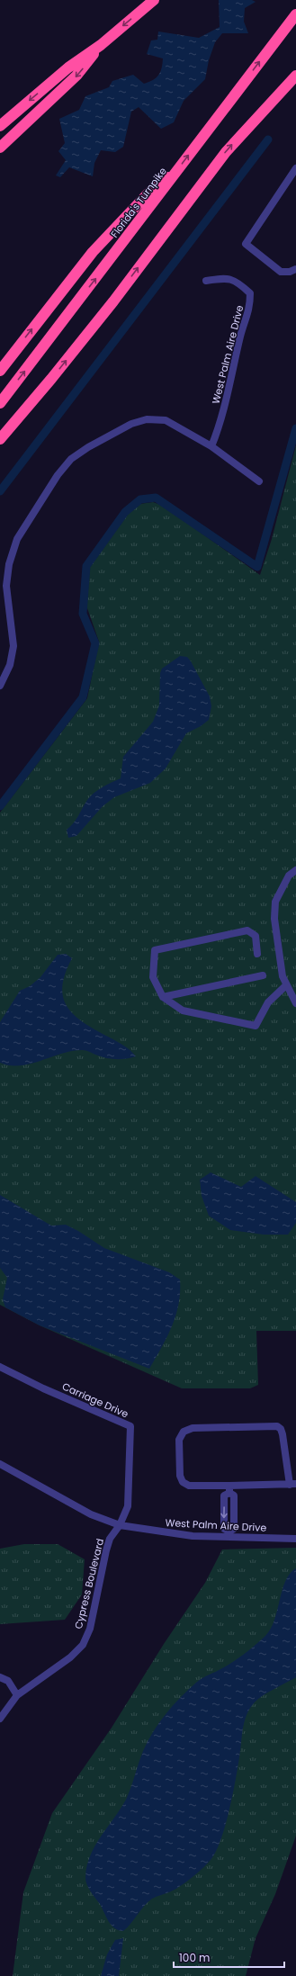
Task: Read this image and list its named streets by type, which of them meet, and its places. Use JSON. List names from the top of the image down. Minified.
{"streets":{"highway":["Florida's Turnpike"],"street":["West Palm Aire Drive","Carriage Drive","Cypress Boulevard"]},"crossings":[["West Palm Aire Drive","Carriage Drive"],["West Palm Aire Drive","Cypress Boulevard"],["Carriage Drive","Cypress Boulevard"]],"scale_bar":"100 m"}
